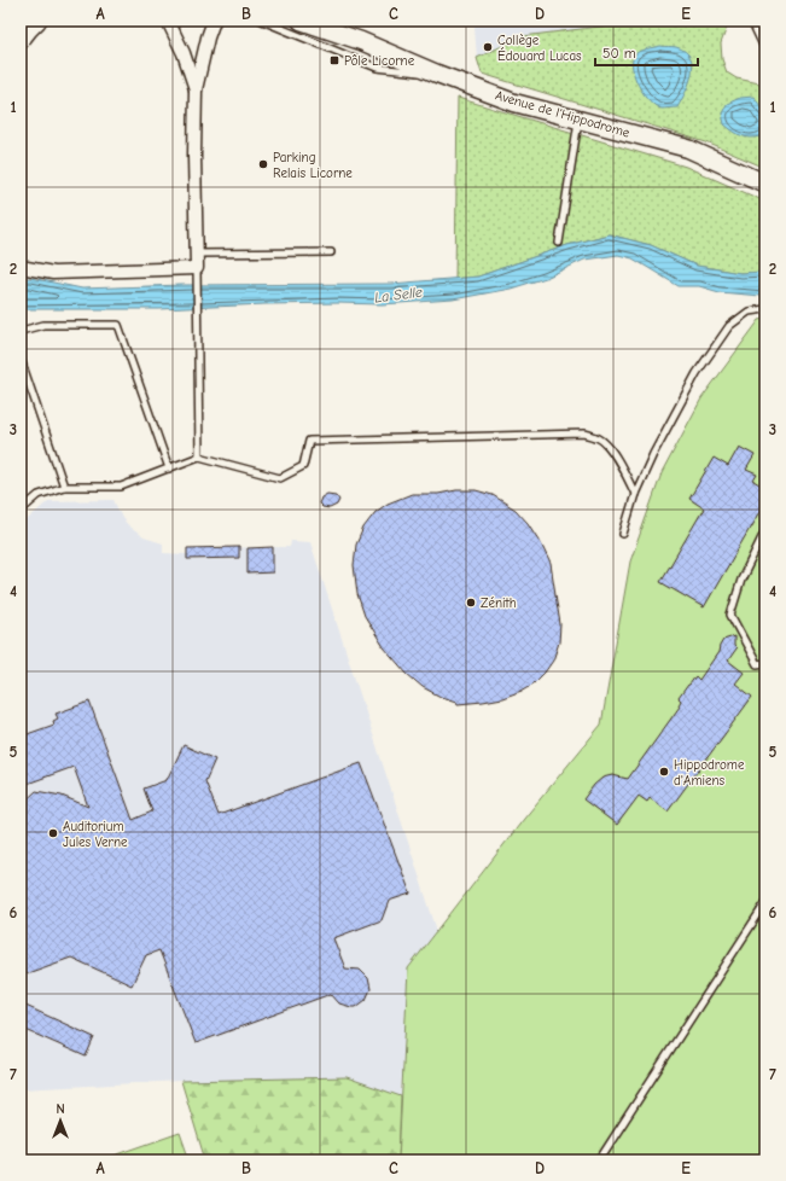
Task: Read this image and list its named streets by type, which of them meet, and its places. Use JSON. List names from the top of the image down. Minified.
{"streets":{"main road":["Avenue de l'Hippodrome"]},"water":["La Selle"],"places":{"other":["Collège Édouard Lucas","Parking Relais Licorne","Zénith","Hippodrome d'Amiens","Auditorium Jules Verne"],"transit":["Pôle Licorne"]},"scale_bar":"50 m","north":"top","grid":{"columns":["A","B","C","D","E"],"rows":["1","2","3","4","5","6","7"]}}
